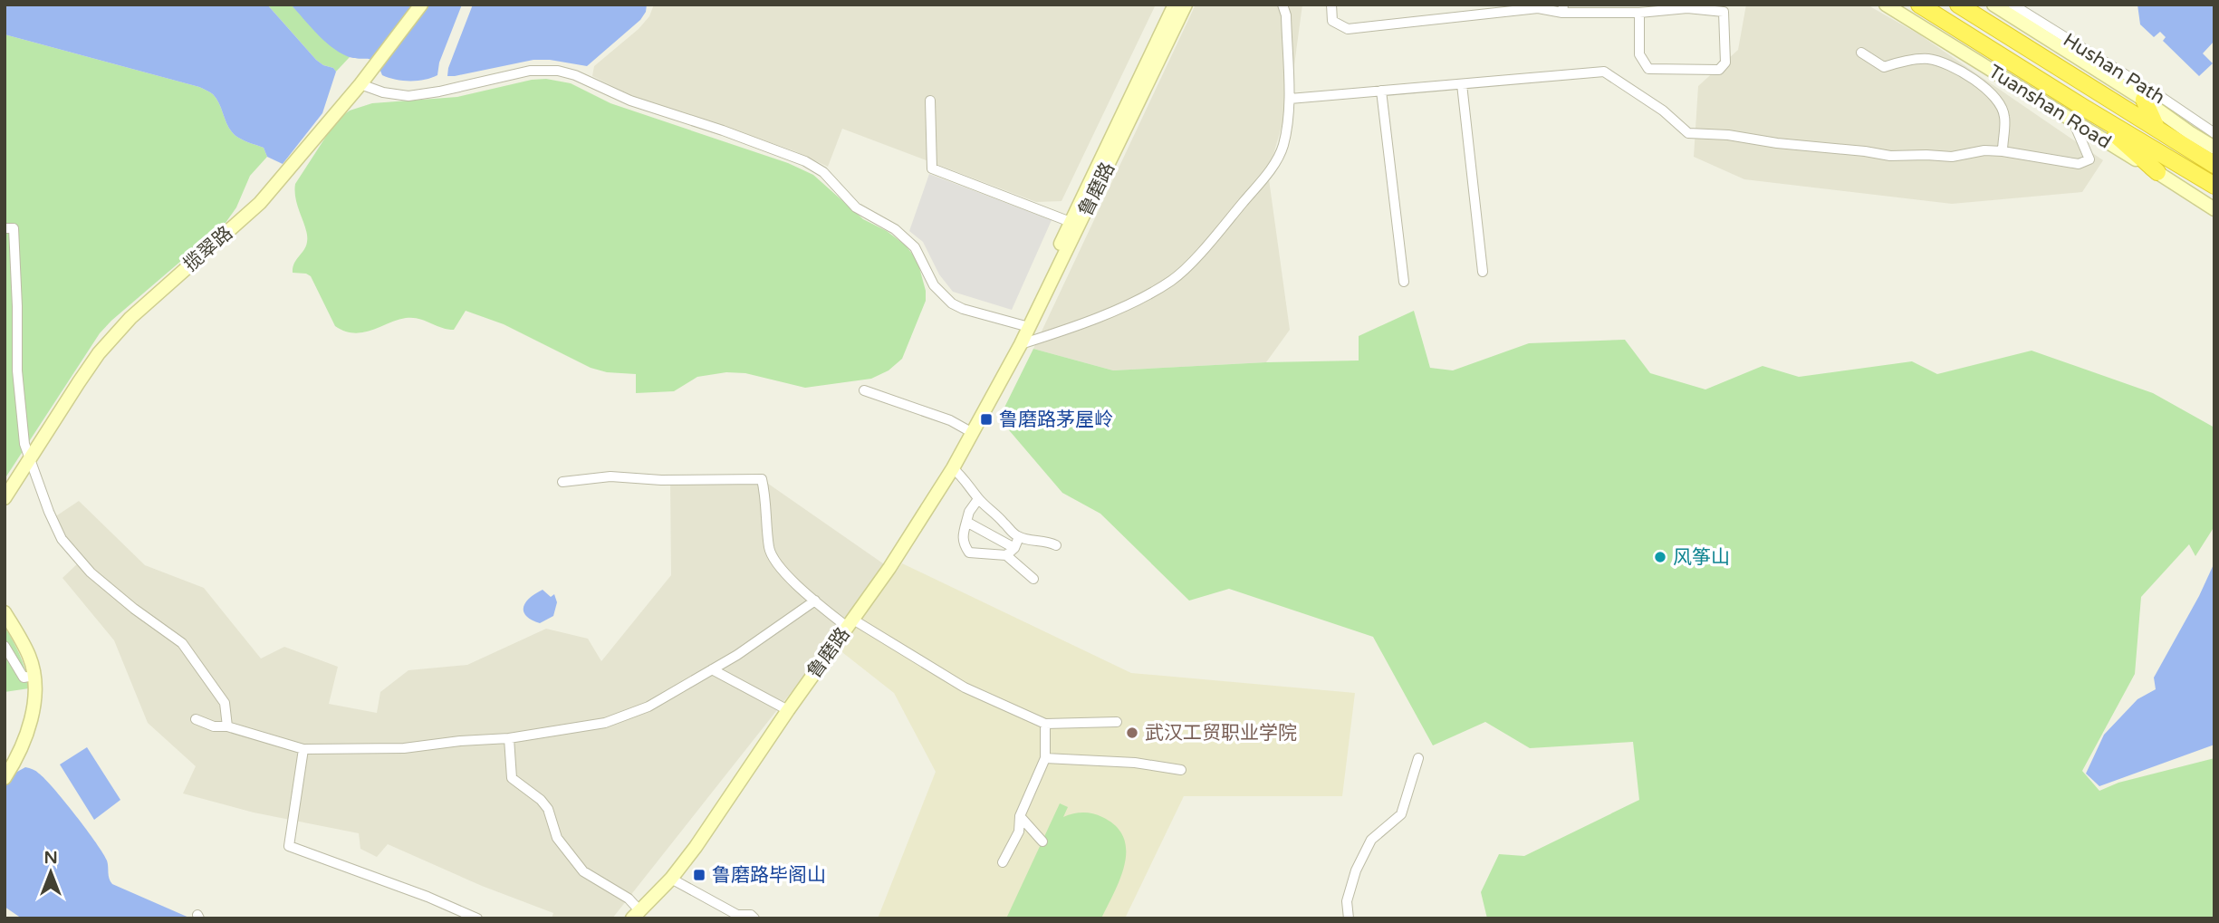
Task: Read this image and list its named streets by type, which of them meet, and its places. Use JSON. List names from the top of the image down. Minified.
{"streets":{"highway":["Tuanshan Road"],"street":["Hushan Path","鲁磨路","揽翠路"]},"places":{"transit":["鲁磨路茅屋岭","鲁磨路毕阁山"],"other":["风筝山","武汉工贸职业学院"]},"north":"top"}
